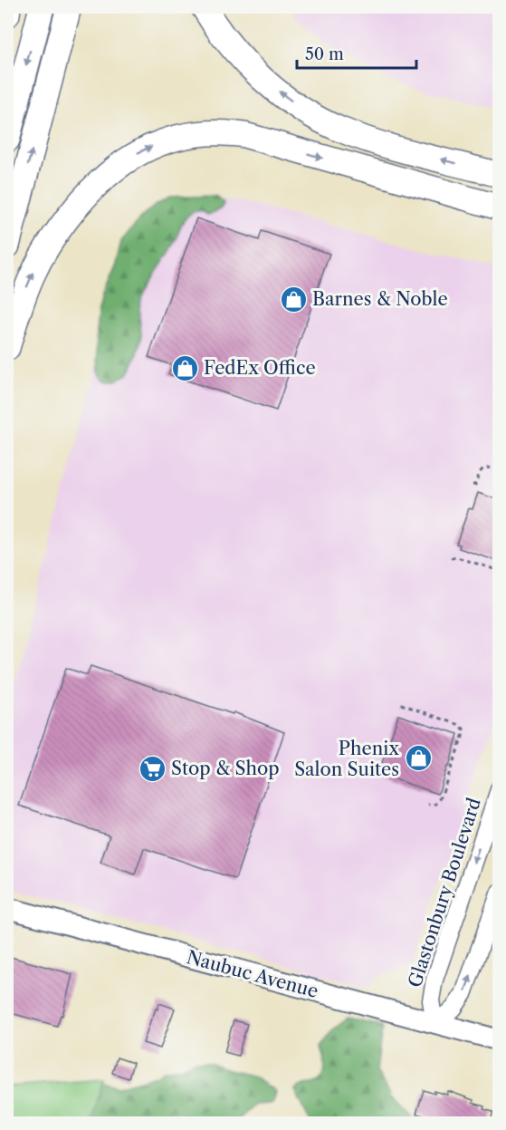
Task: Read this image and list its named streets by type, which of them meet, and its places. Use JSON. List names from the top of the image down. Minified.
{"streets":{"main road":["Naubuc Avenue"],"street":["Glastonbury Boulevard"]},"crossings":[["Glastonbury Boulevard","Naubuc Avenue"]],"places":{"shop":["Barnes & Noble","FedEx Office","Phenix Salon Suites"],"supermarket":["Stop & Shop"]},"scale_bar":"50 m"}
